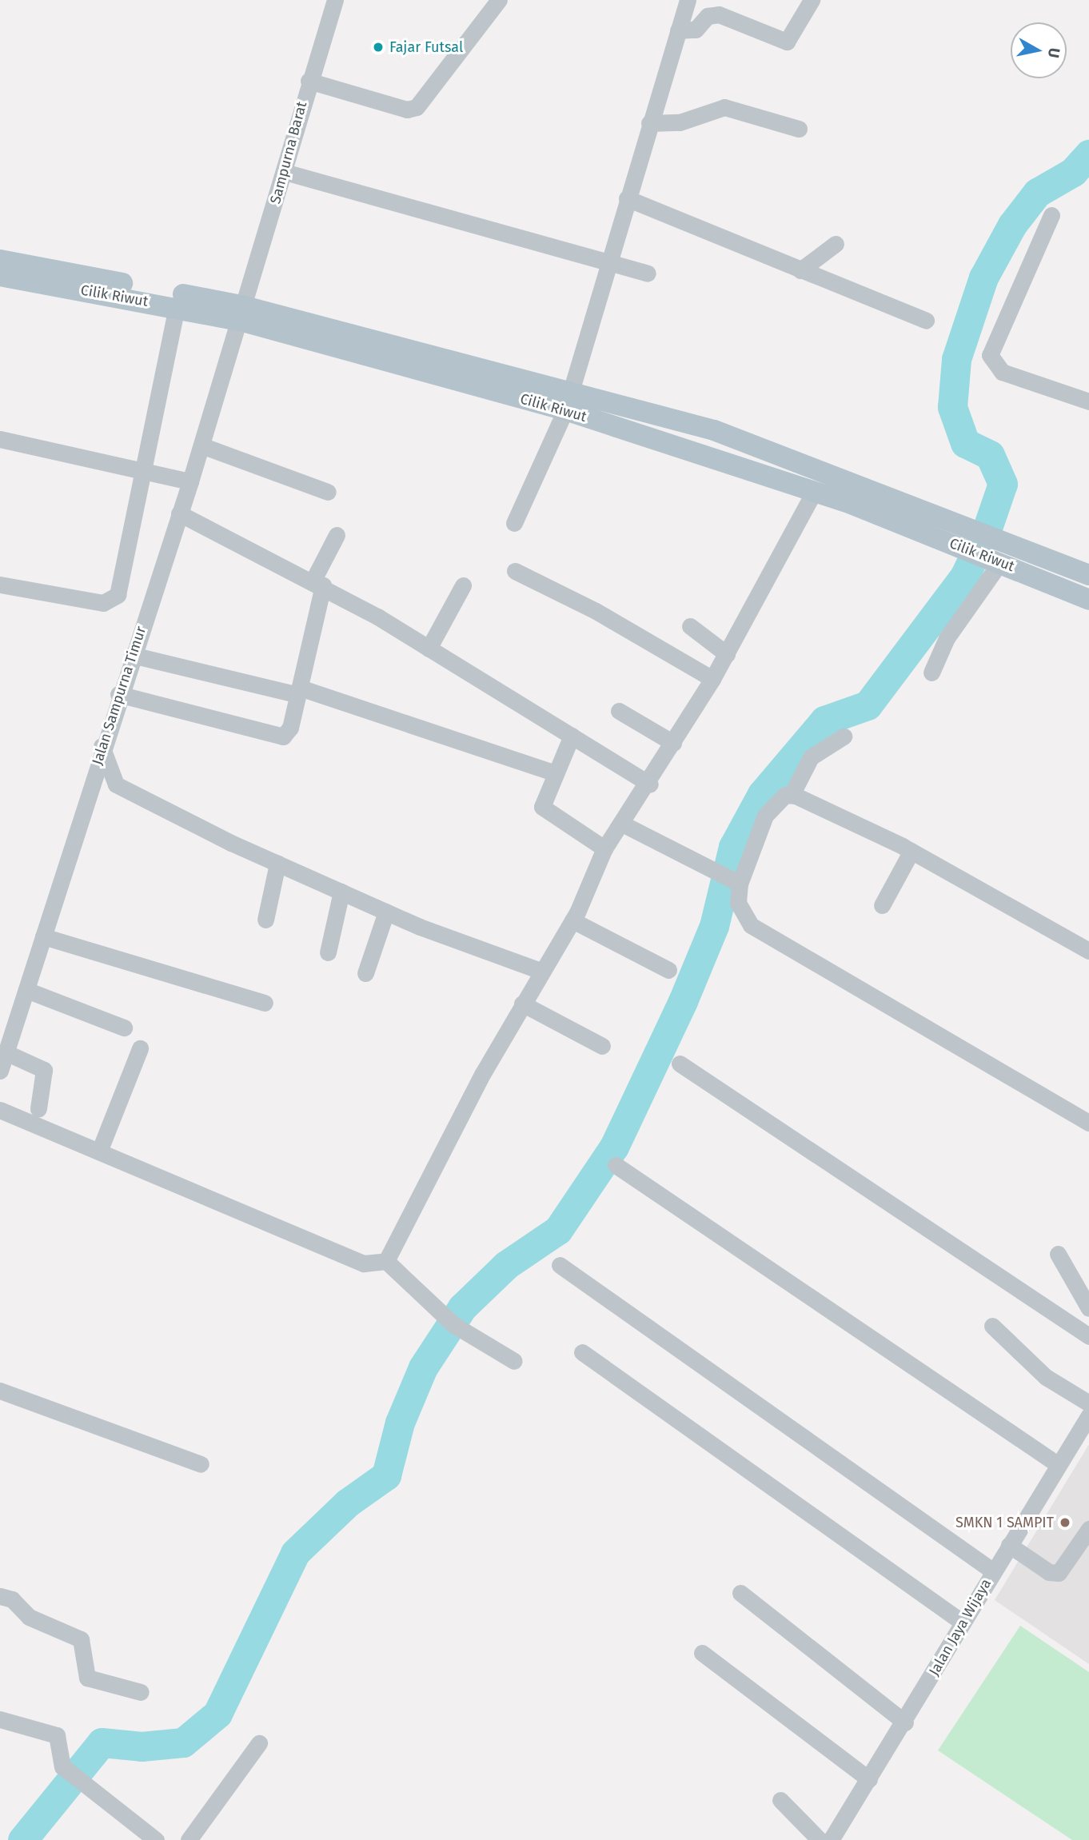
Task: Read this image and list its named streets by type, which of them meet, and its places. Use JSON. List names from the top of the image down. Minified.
{"streets":{"main road":["Cilik Riwut"],"street":["Sampurna Barat","Jalan Sampurna Timur","Jalan Jaya Wijaya"]},"crossings":[["Sampurna Barat","Cilik Riwut"],["Sampurna Barat","Jalan Sampurna Timur"],["Cilik Riwut","Jalan Sampurna Timur"]],"places":["Fajar Futsal","SMKN 1 SAMPIT"],"north":"right"}
